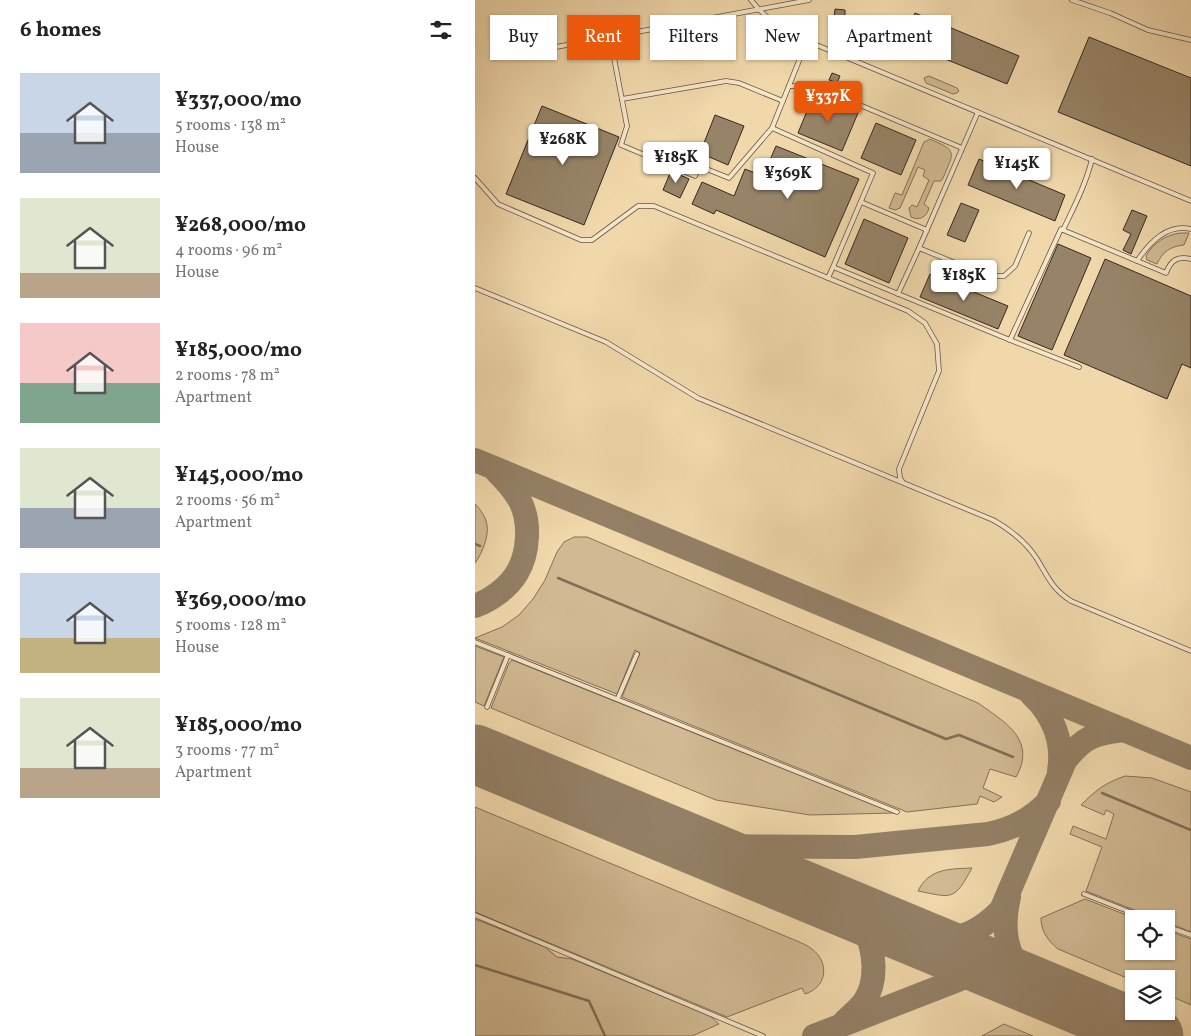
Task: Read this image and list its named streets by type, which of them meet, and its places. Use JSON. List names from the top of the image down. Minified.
{"page":{"heading":"6 homes","chip":["Buy","Rent","Filters","New","Apartment"],"list":[{"name":"¥337,000/mo","note":"5 rooms · 138 m² · House"},{"name":"¥268,000/mo","note":"4 rooms · 96 m² · House"},{"name":"¥185,000/mo","note":"2 rooms · 78 m² · Apartment"},{"name":"¥145,000/mo","note":"2 rooms · 56 m² · Apartment"},{"name":"¥369,000/mo","note":"5 rooms · 128 m² · House"},{"name":"¥185,000/mo","note":"3 rooms · 77 m² · Apartment"}],"price":["¥337K","¥268K","¥185K","¥145K","¥369K","¥185K"]}}
